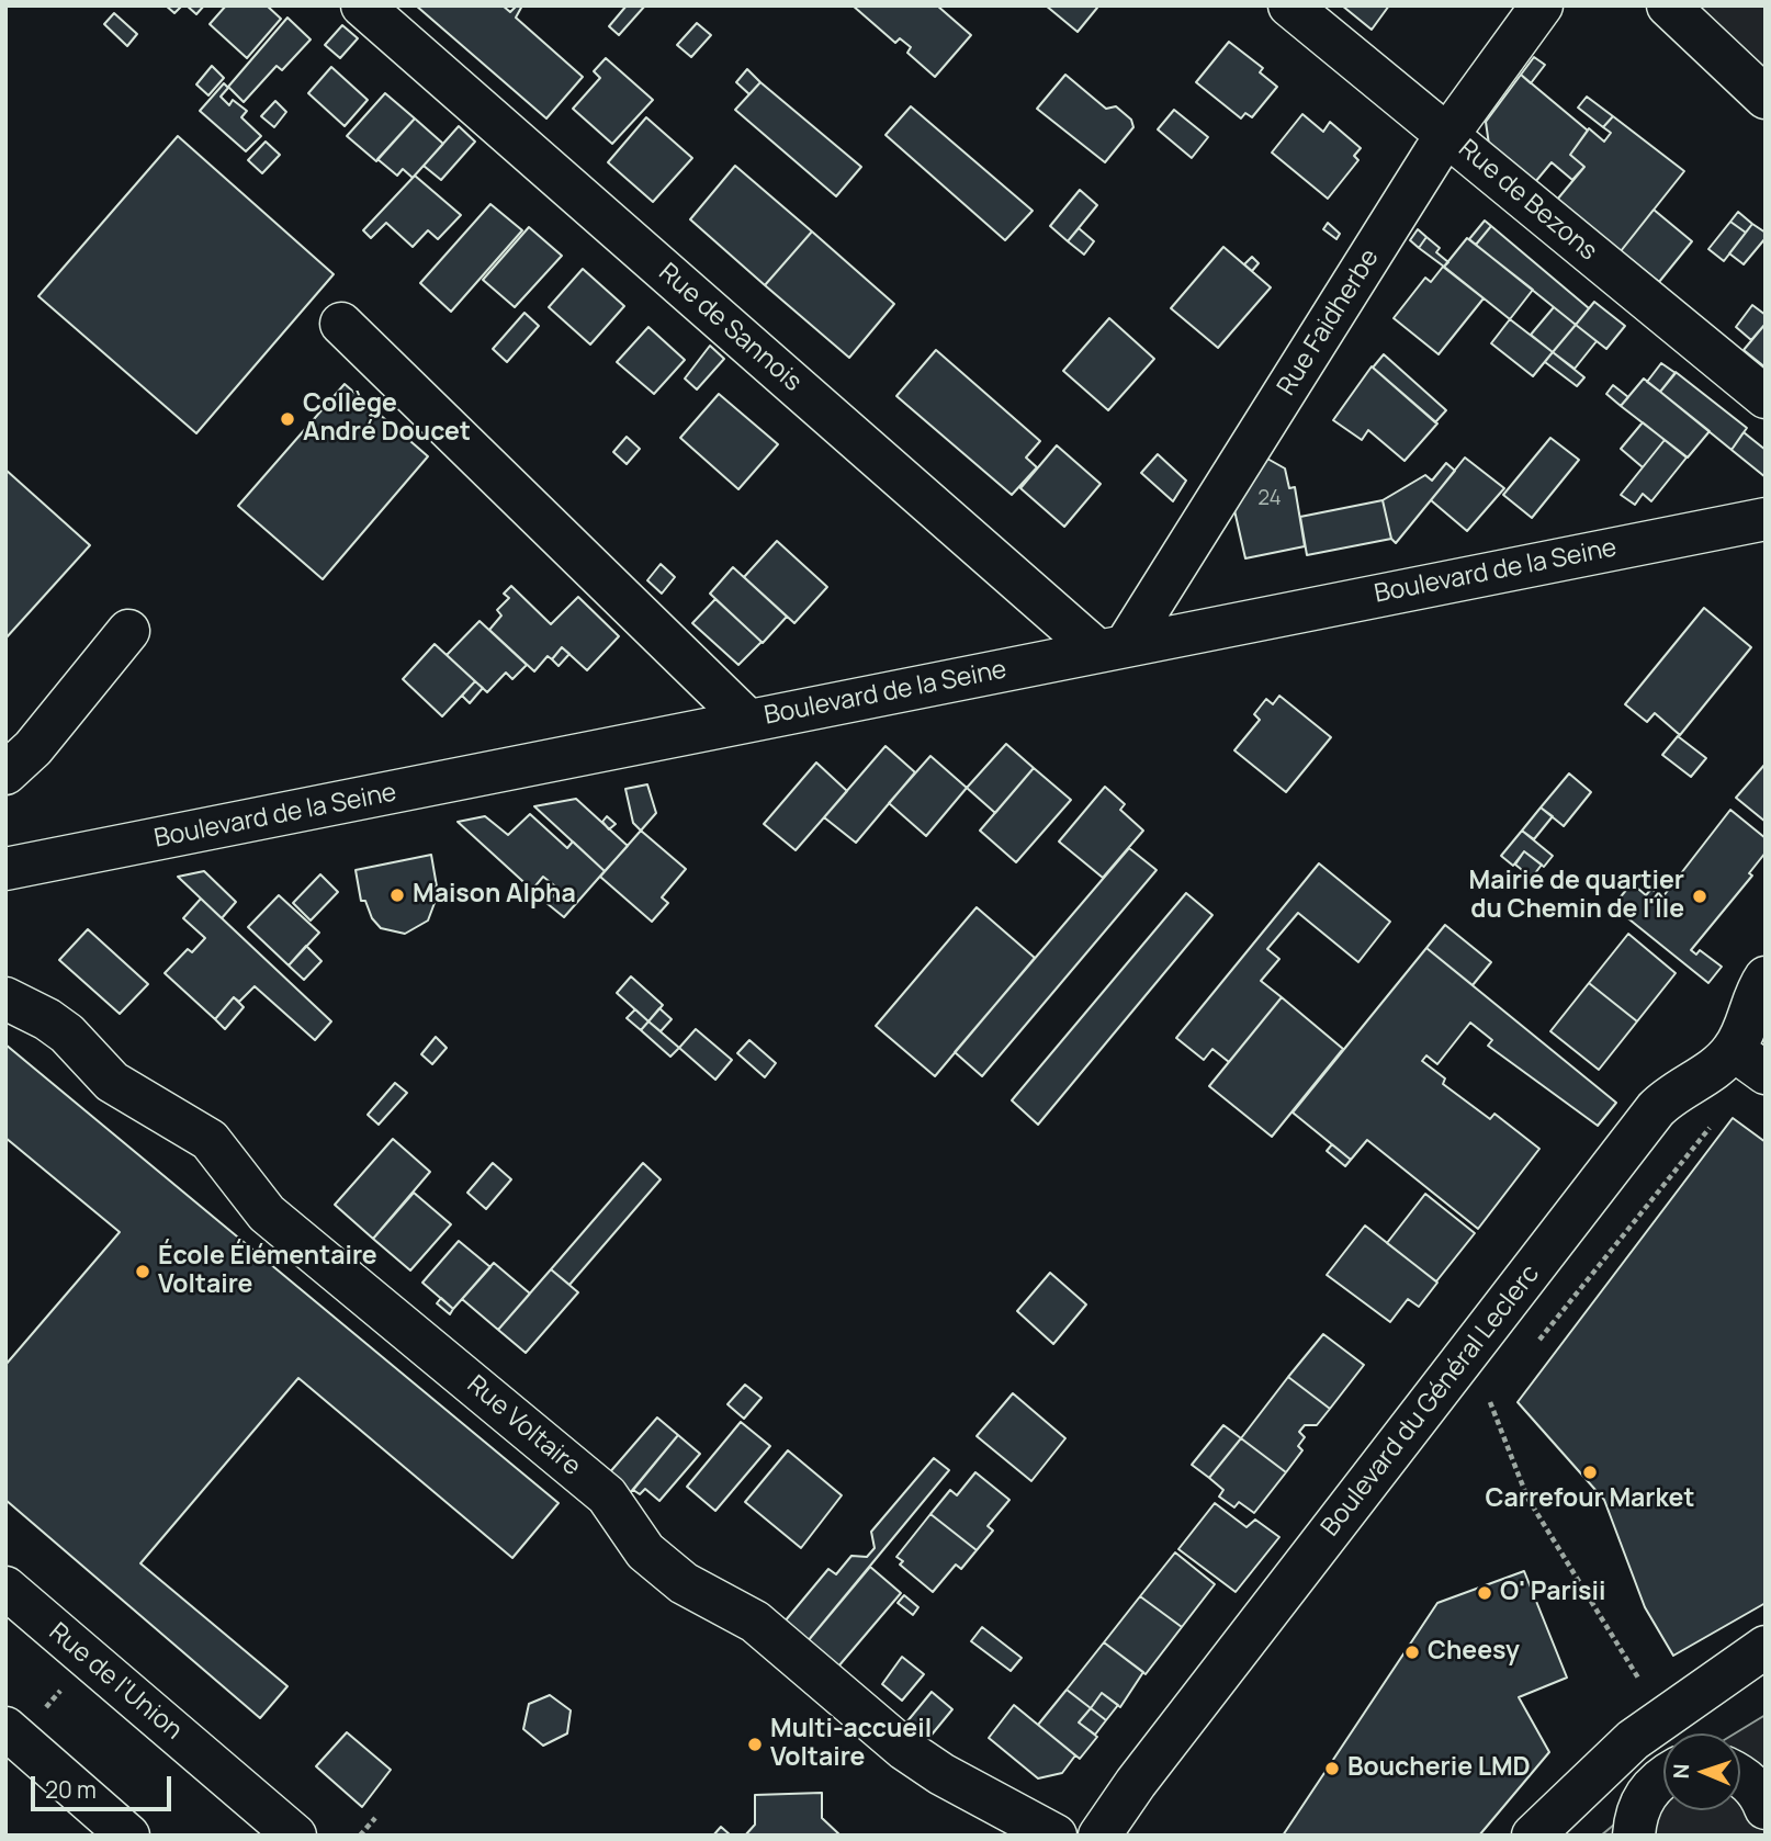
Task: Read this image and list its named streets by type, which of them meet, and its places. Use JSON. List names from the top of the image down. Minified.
{"streets":{"street":["Rue de Bezons","Rue Faidherbe","Rue de Sannois","Boulevard de la Seine","Boulevard du Général Leclerc","Rue Voltaire","Rue de l'Union"]},"crossings":[["Rue de Bezons","Rue Faidherbe"],["Rue Faidherbe","Rue de Sannois"],["Rue Faidherbe","Boulevard de la Seine"],["Rue de Sannois","Boulevard de la Seine"]],"places":["Collège André Doucet","Maison Alpha","Mairie de quartier du Chemin de l'Île","École Élémentaire Voltaire","Carrefour Market","O' Parisii","Cheesy","Multi-accueil Voltaire","Boucherie LMD"],"house_numbers":["24"],"scale_bar":"20 m","north":"left"}
